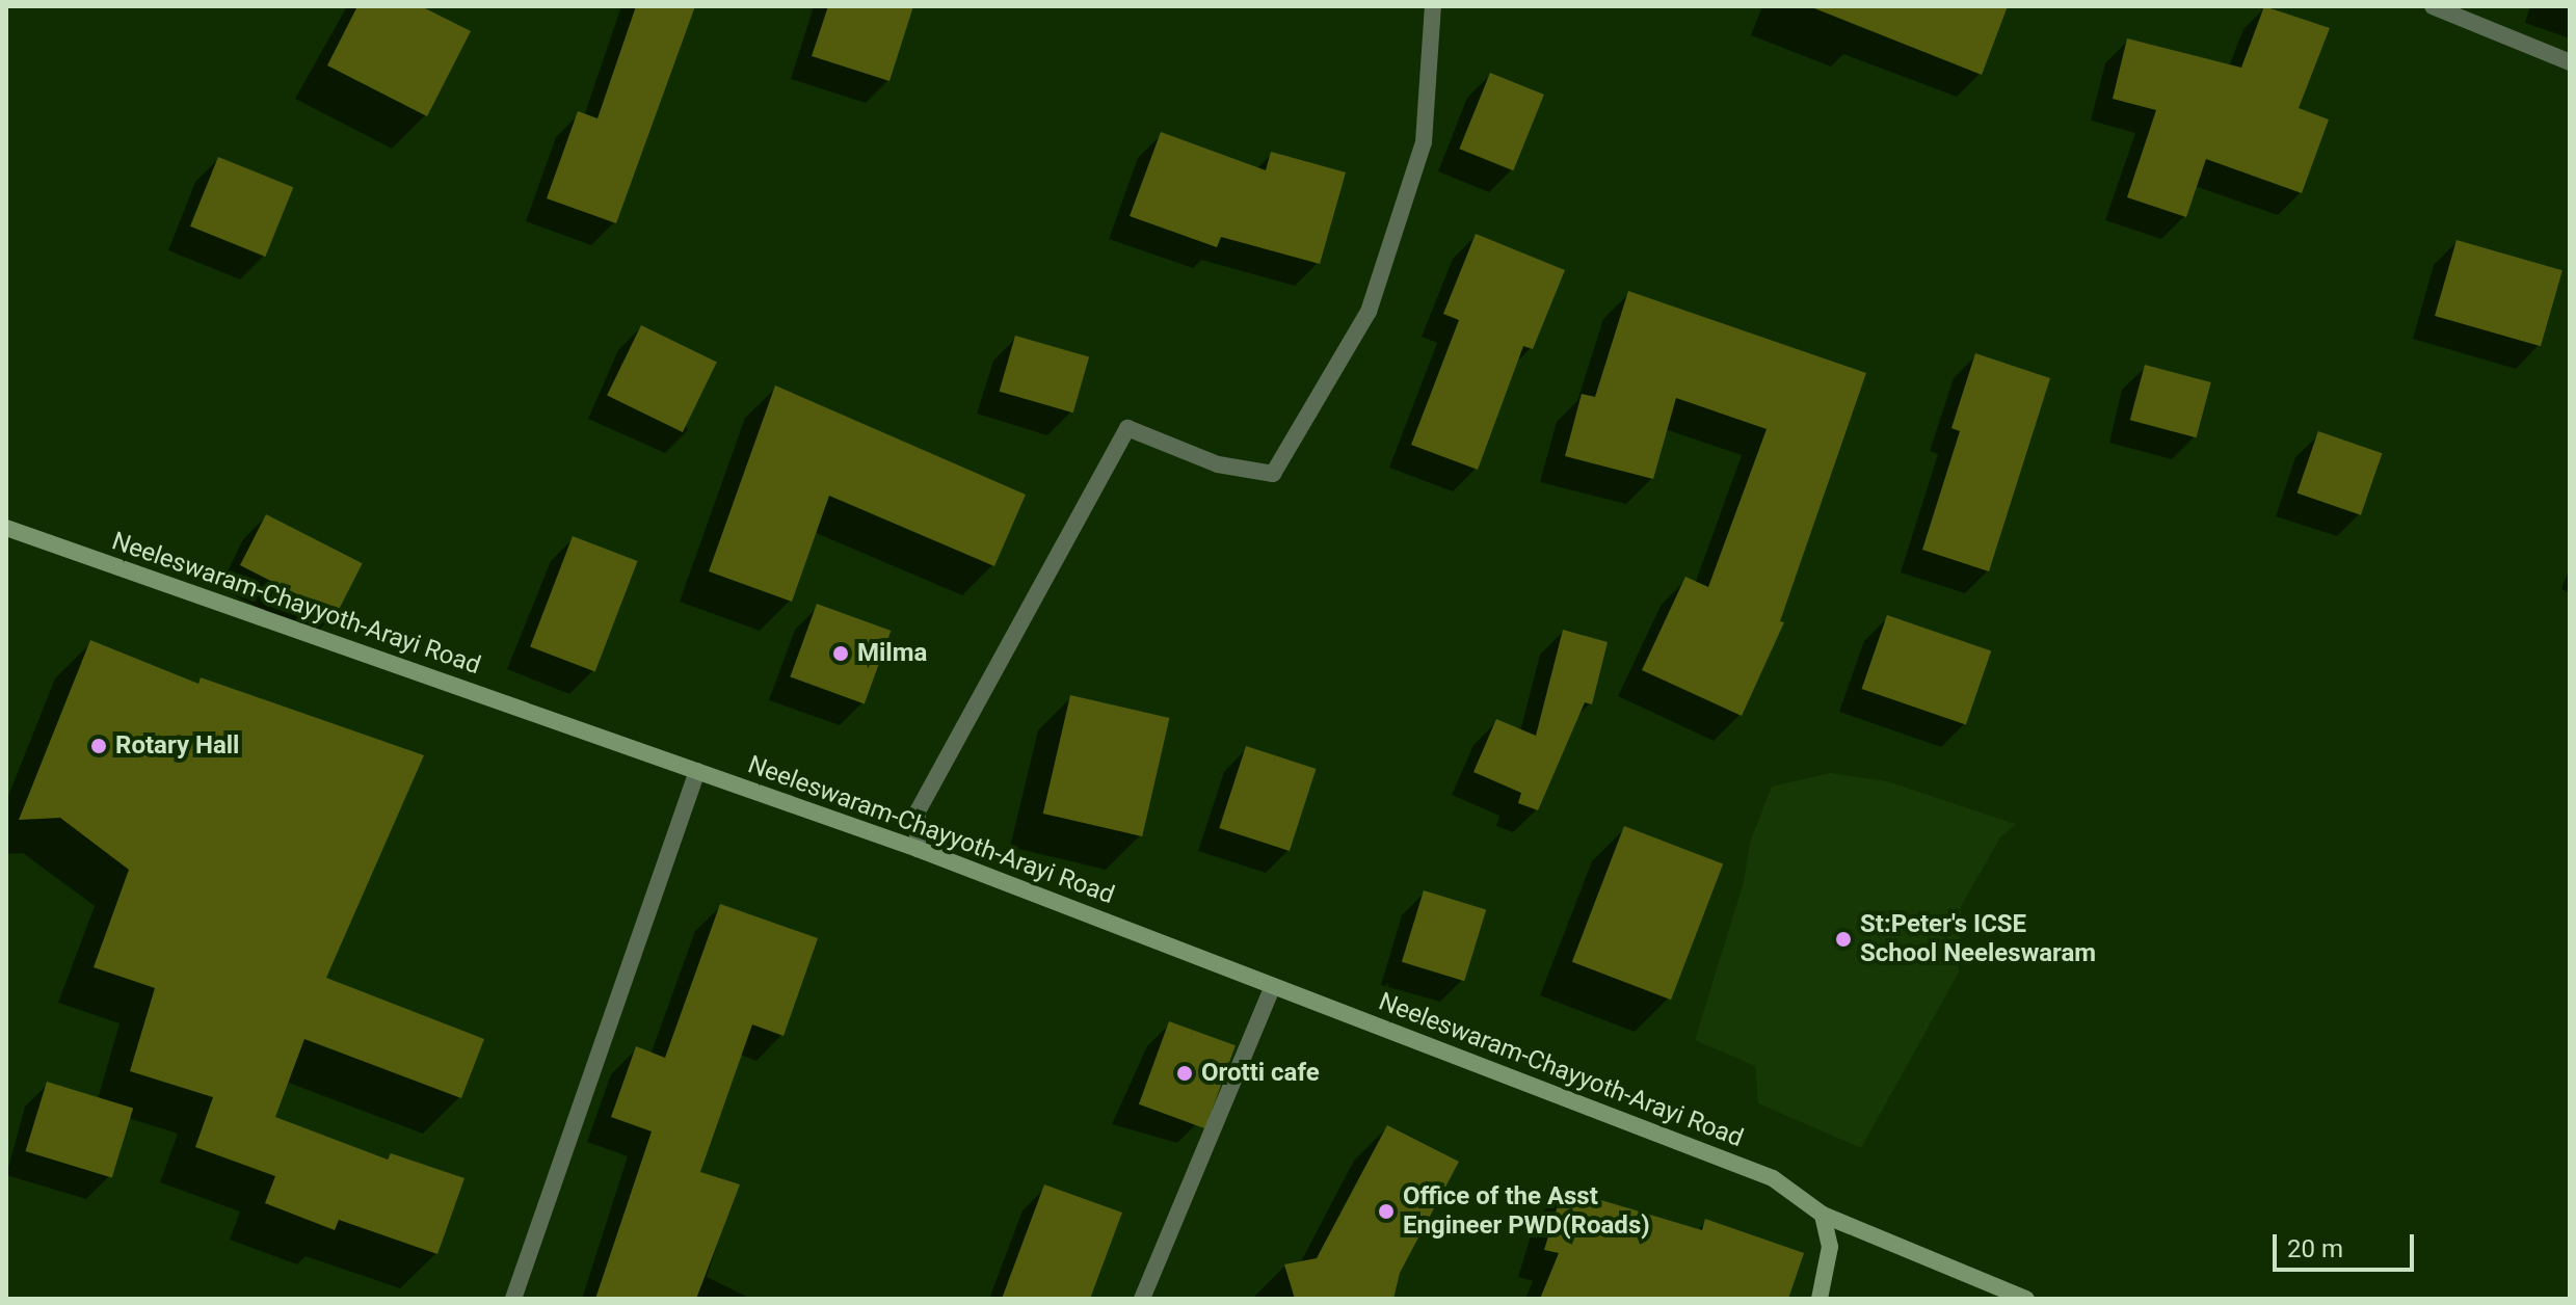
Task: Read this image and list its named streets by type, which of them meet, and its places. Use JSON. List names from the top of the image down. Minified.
{"streets":{"main road":["Neeleswaram-Chayyoth-Arayi Road"]},"places":["Milma","Rotary Hall","St:Peter's ICSE School Neeleswaram","Orotti cafe","Office of the Asst Engineer PWD(Roads)"],"scale_bar":"20 m"}
